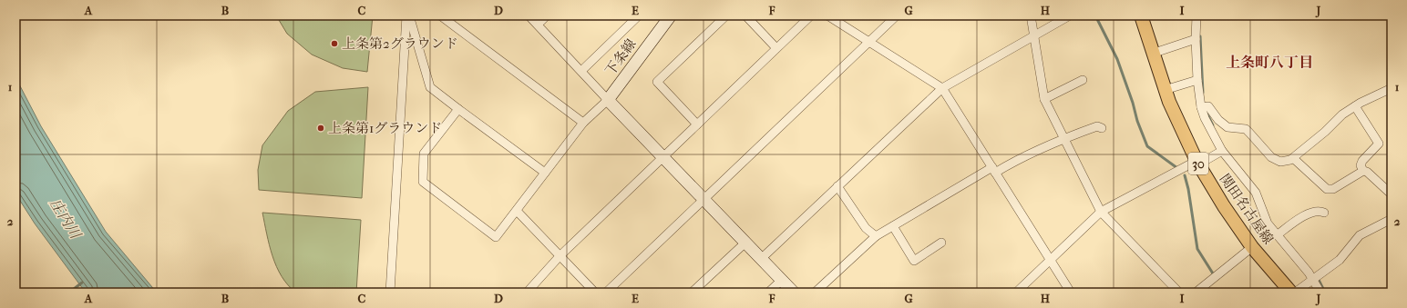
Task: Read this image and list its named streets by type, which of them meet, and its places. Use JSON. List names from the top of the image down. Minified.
{"streets":{"main road":["30","関田名古屋線"],"street":["下条線"]},"districts":["上条町八丁目"],"water":["庄内川"],"places":["上条第2グラウンド","上条第1グラウンド"],"grid":{"columns":["A","B","C","D","E","F","G","H","I","J"],"rows":["1","2"]}}
